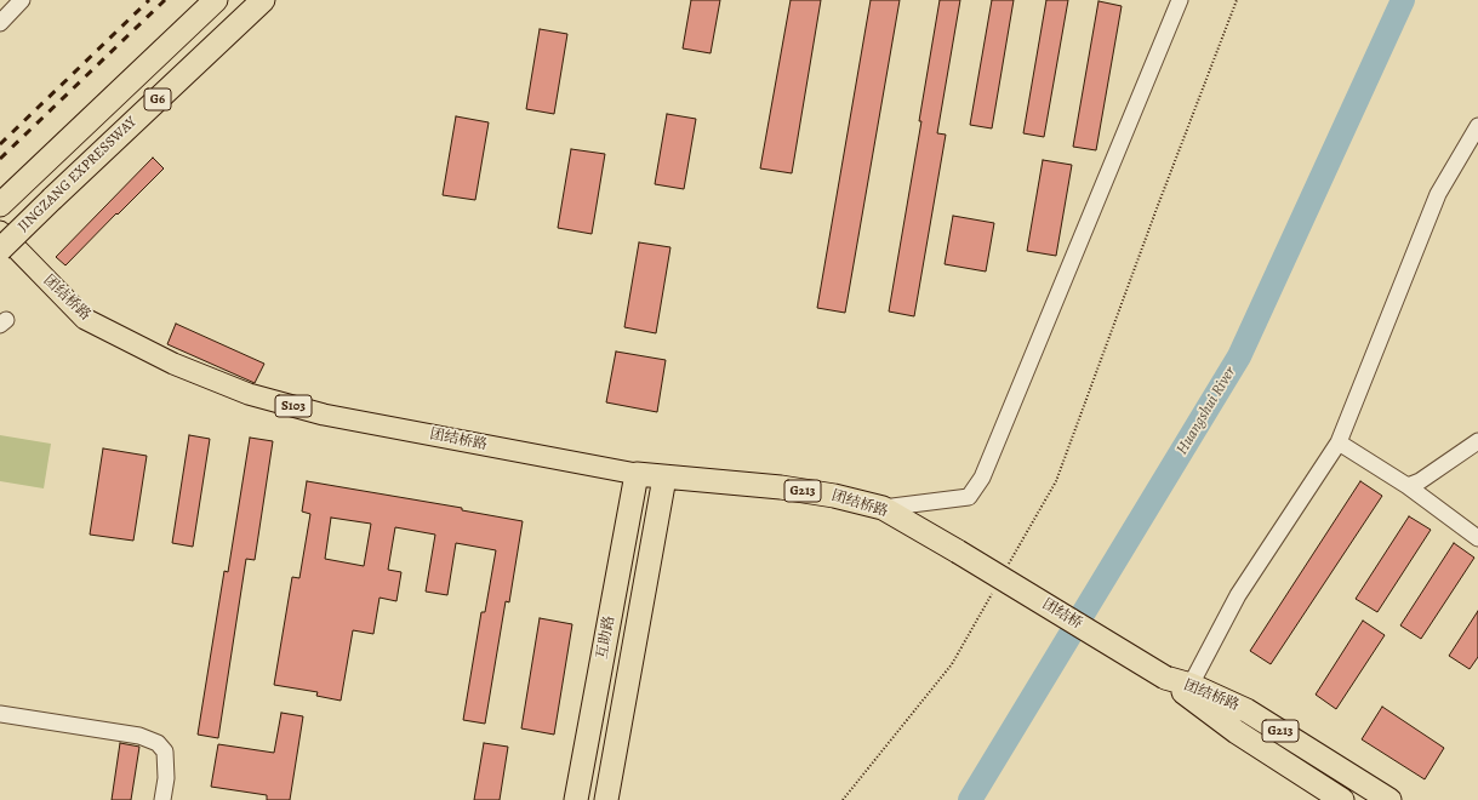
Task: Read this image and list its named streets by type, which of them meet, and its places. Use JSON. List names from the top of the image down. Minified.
{"streets":{"highway":["G6","JINGZANG EXPRESSWAY","团结桥路","G213","团结桥","互助路"],"main road":["S103"]},"crossings":[["团结桥路","团结桥"],["团结桥路","互助路"]],"water":["Huangshui River"]}
